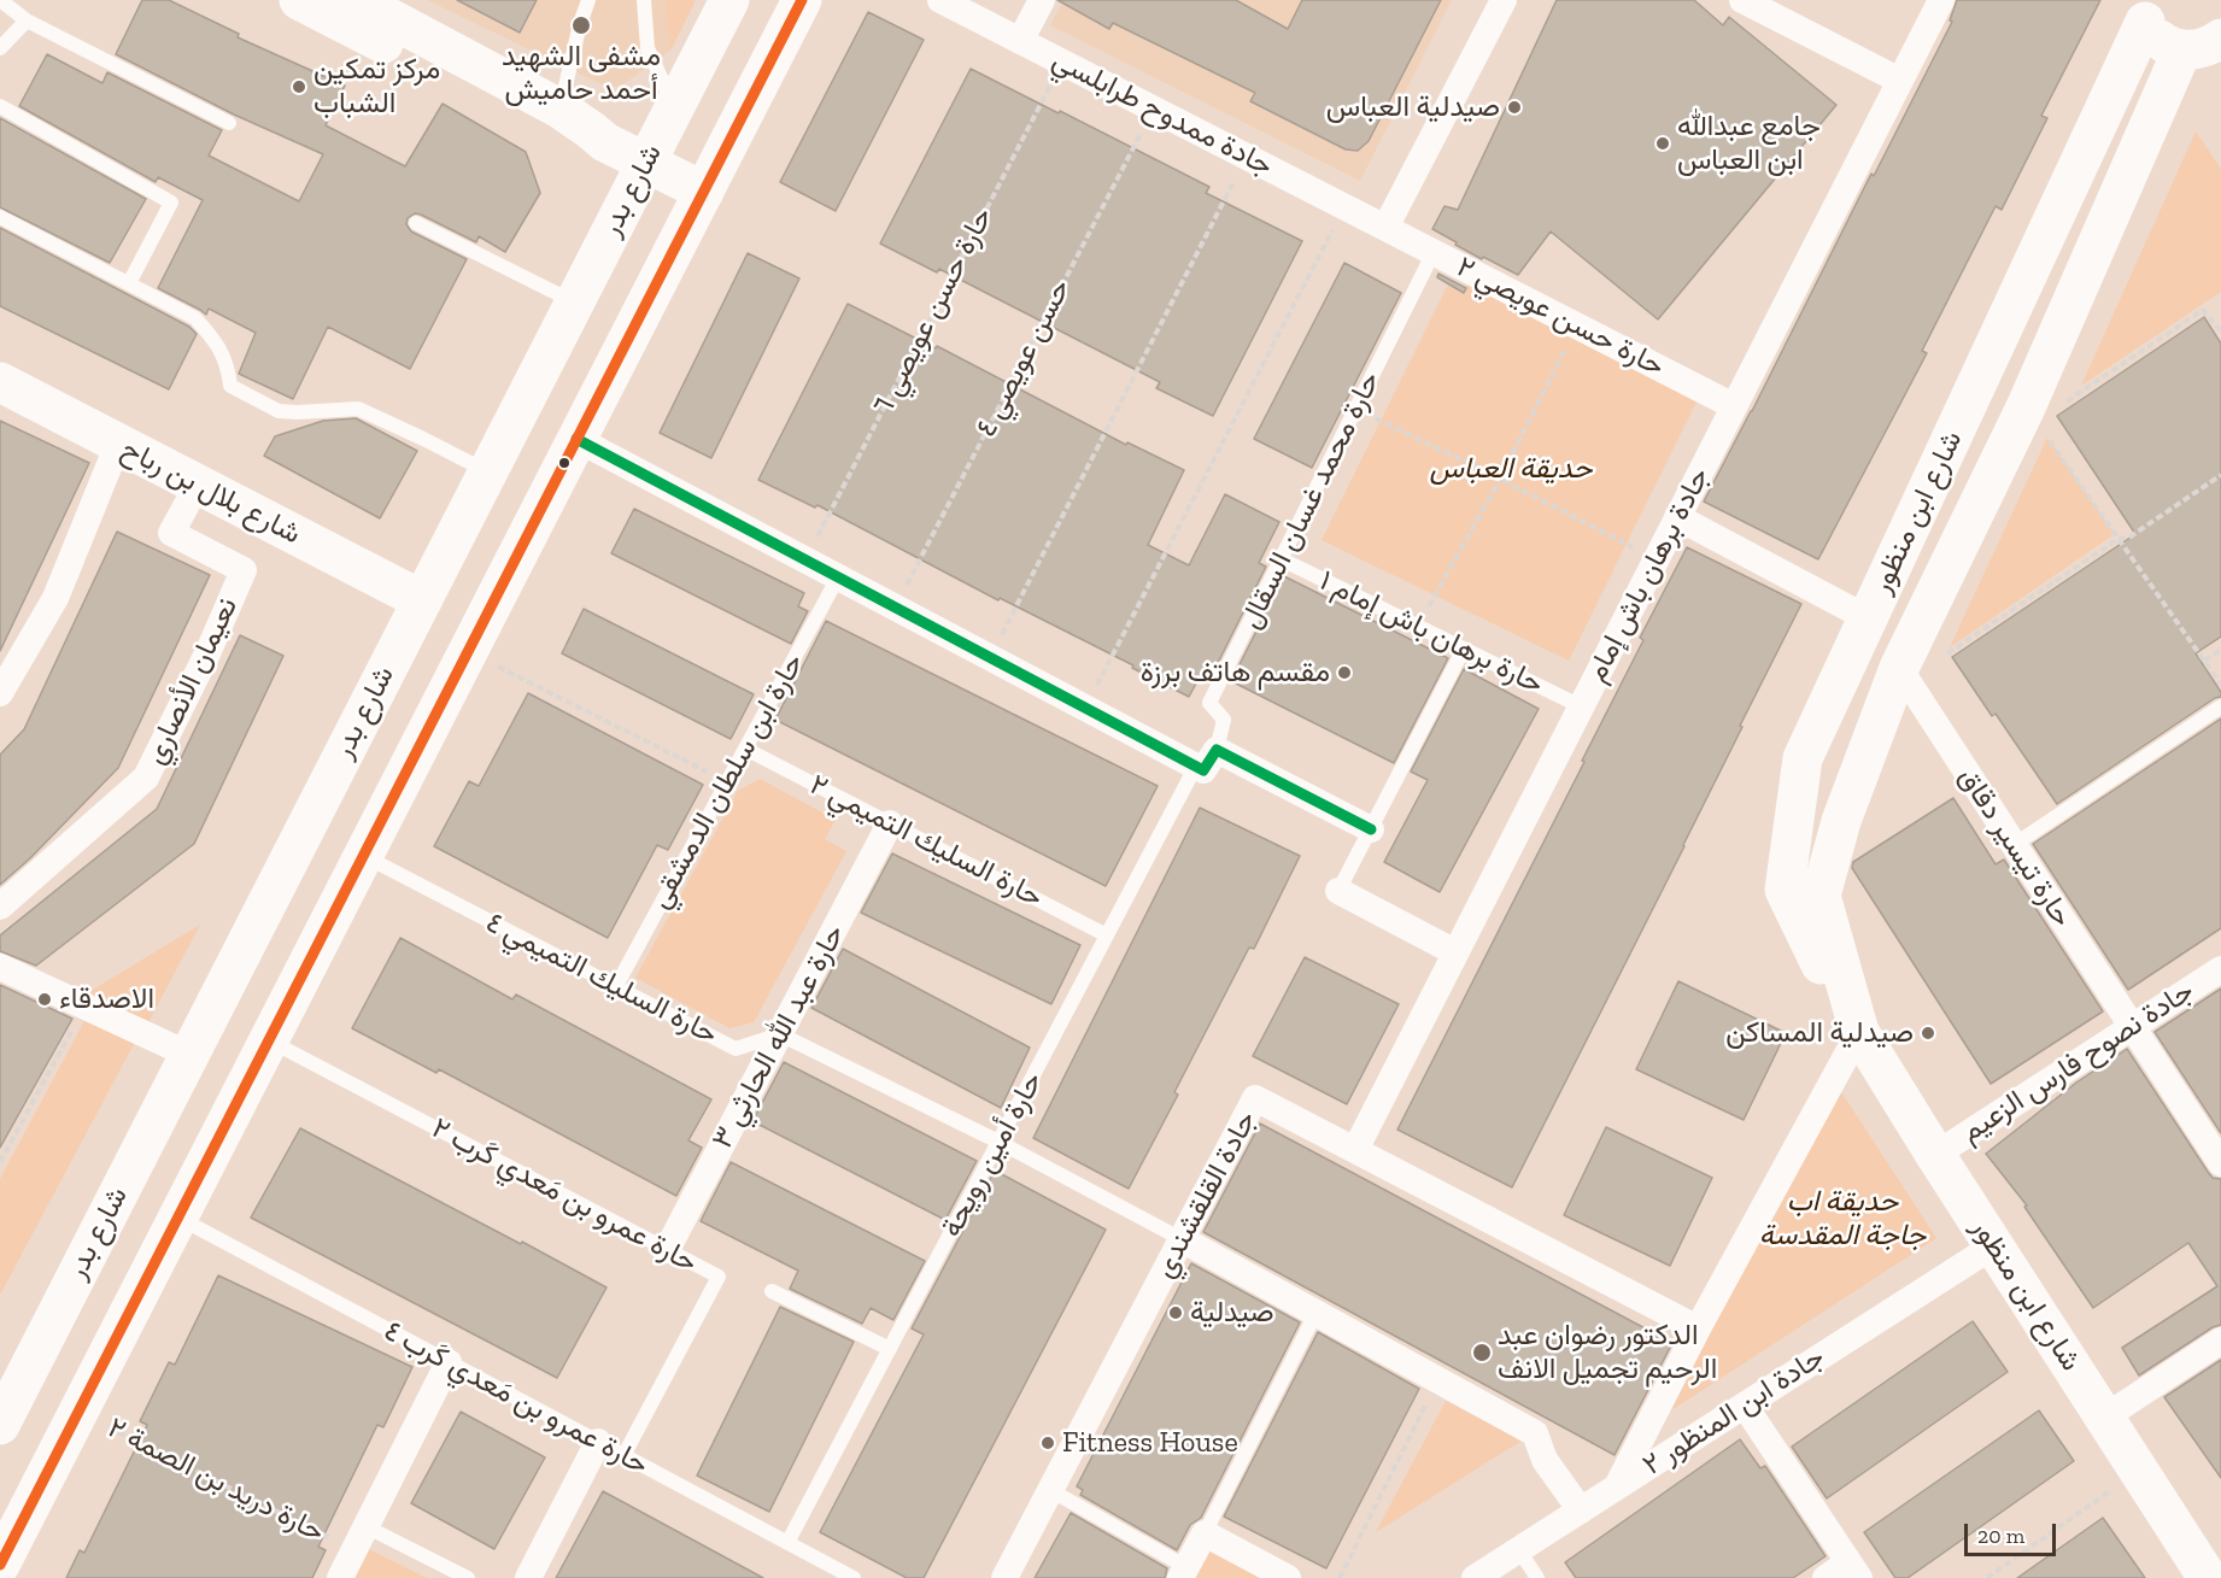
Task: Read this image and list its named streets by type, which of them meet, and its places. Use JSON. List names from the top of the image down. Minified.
{"streets":{"main road":["شارع بدر","شارع بلال بن رباح","شارع ابن منظور"],"street":["جادة ممدوح طرابلسي","حارة حسن عويصي ٢","جادة برهان باش إمام","نعيمان الأنصاري","حارة تيسير دقاق","حارة عبد الله الحارثي ٣","جادة نصوح فارس الزعيم","جادة القلقشندي","جادة ابن المنظور ٢"],"lane":["حارة محمد غسان السقال","حارة برهان باش إمام ١","حارة ابن سلطان الدمشقي","حارة السليك التميمي ٢","حارة السليك التميمي ٤","حارة أمين رويحة","حارة عمرو بن مَعدي كَرب ٢","حارة عمرو بن مَعدي كَرب ٤"],"path":["حارة حسن عويصي ٦","حسن عويصي ٤","حارة دريد بن الصمة ٢"]},"crossings":[["جادة ممدوح طرابلسي","حارة حسن عويصي ٦"],["جادة ممدوح طرابلسي","حارة حسن عويصي ٢"],["جادة ممدوح طرابلسي","حسن عويصي ٤"],["شارع بدر","شارع بلال بن رباح"],["حارة حسن عويصي ٢","حارة محمد غسان السقال"],["حارة حسن عويصي ٢","جادة برهان باش إمام"],["شارع بلال بن رباح","نعيمان الأنصاري"],["حارة محمد غسان السقال","حارة برهان باش إمام ١"],["حارة محمد غسان السقال","حارة أمين رويحة"],["شارع ابن منظور","حارة تيسير دقاق"],["شارع ابن منظور","جادة نصوح فارس الزعيم"],["شارع ابن منظور","جادة ابن المنظور ٢"],["جادة برهان باش إمام","حارة برهان باش إمام ١"],["جادة برهان باش إمام","جادة القلقشندي"],["حارة ابن سلطان الدمشقي","حارة السليك التميمي ٢"],["حارة ابن سلطان الدمشقي","حارة السليك التميمي ٤"],["حارة السليك التميمي ٢","حارة عبد الله الحارثي ٣"],["حارة السليك التميمي ٢","حارة أمين رويحة"],["حارة تيسير دقاق","جادة نصوح فارس الزعيم"],["حارة السليك التميمي ٤","حارة عبد الله الحارثي ٣"],["حارة عبد الله الحارثي ٣","حارة عمرو بن مَعدي كَرب ٢"],["حارة أمين رويحة","حارة عمرو بن مَعدي كَرب ٤"],["حارة عمرو بن مَعدي كَرب ٢","حارة عمرو بن مَعدي كَرب ٤"]],"parks":["حديقة العباس","حديقة اب جاجة المقدسة"],"places":["مشفى الشهيد أحمد حاميش","مركز تمكين الشباب","صيدلية العباس","جامع عبدالله ابن العباس","مقسم هاتف برزة","الاصدقاء","صيدلية المساكن","صيدلية","الدكتور رضوان عبد الرحيم تجميل الانف","Fitness House"],"scale_bar":"20 m"}
